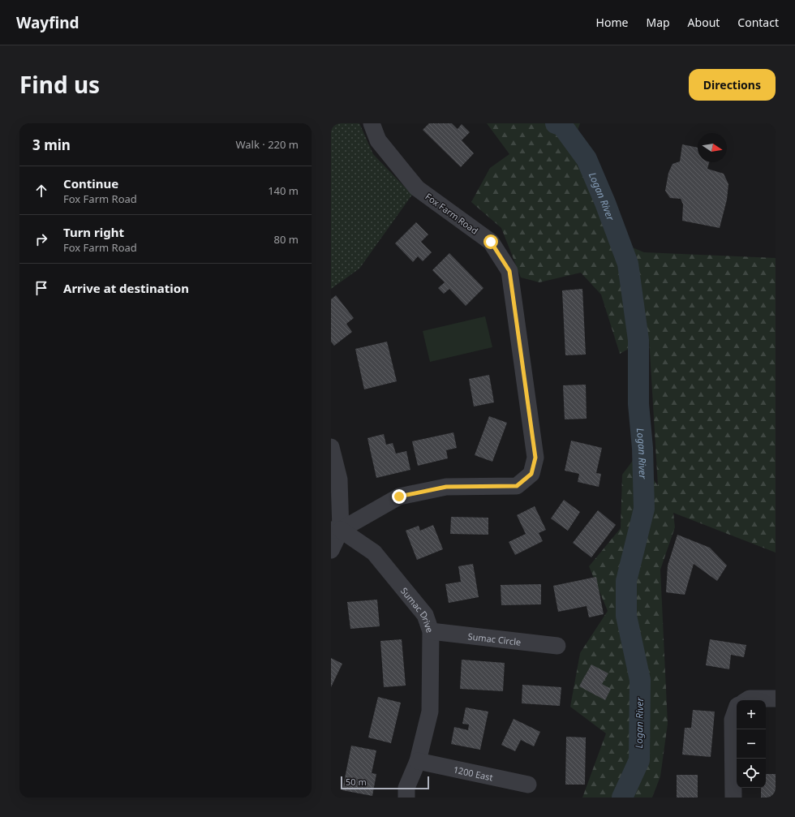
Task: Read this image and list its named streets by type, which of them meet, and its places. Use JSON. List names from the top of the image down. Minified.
{"streets":{"street":["Fox Farm Road","Sumac Drive","Sumac Circle","1200 East"]},"crossings":[["Fox Farm Road","Sumac Drive"],["Sumac Drive","Sumac Circle"],["Sumac Drive","1200 East"]],"water":["Logan River"],"scale_bar":"50 m","north":"right","page":{"header":"Wayfind","nav":["Home","Map","About","Contact"],"title":"Find us","buttons":"Directions","heading":["3 min","Walk · 220 m"],"list":[["Continue","Fox Farm Road","140 m"],["Turn right","Fox Farm Road","80 m"],"Arrive at destination"],"map_buttons":["+","−"],"scale":"50 m"}}
